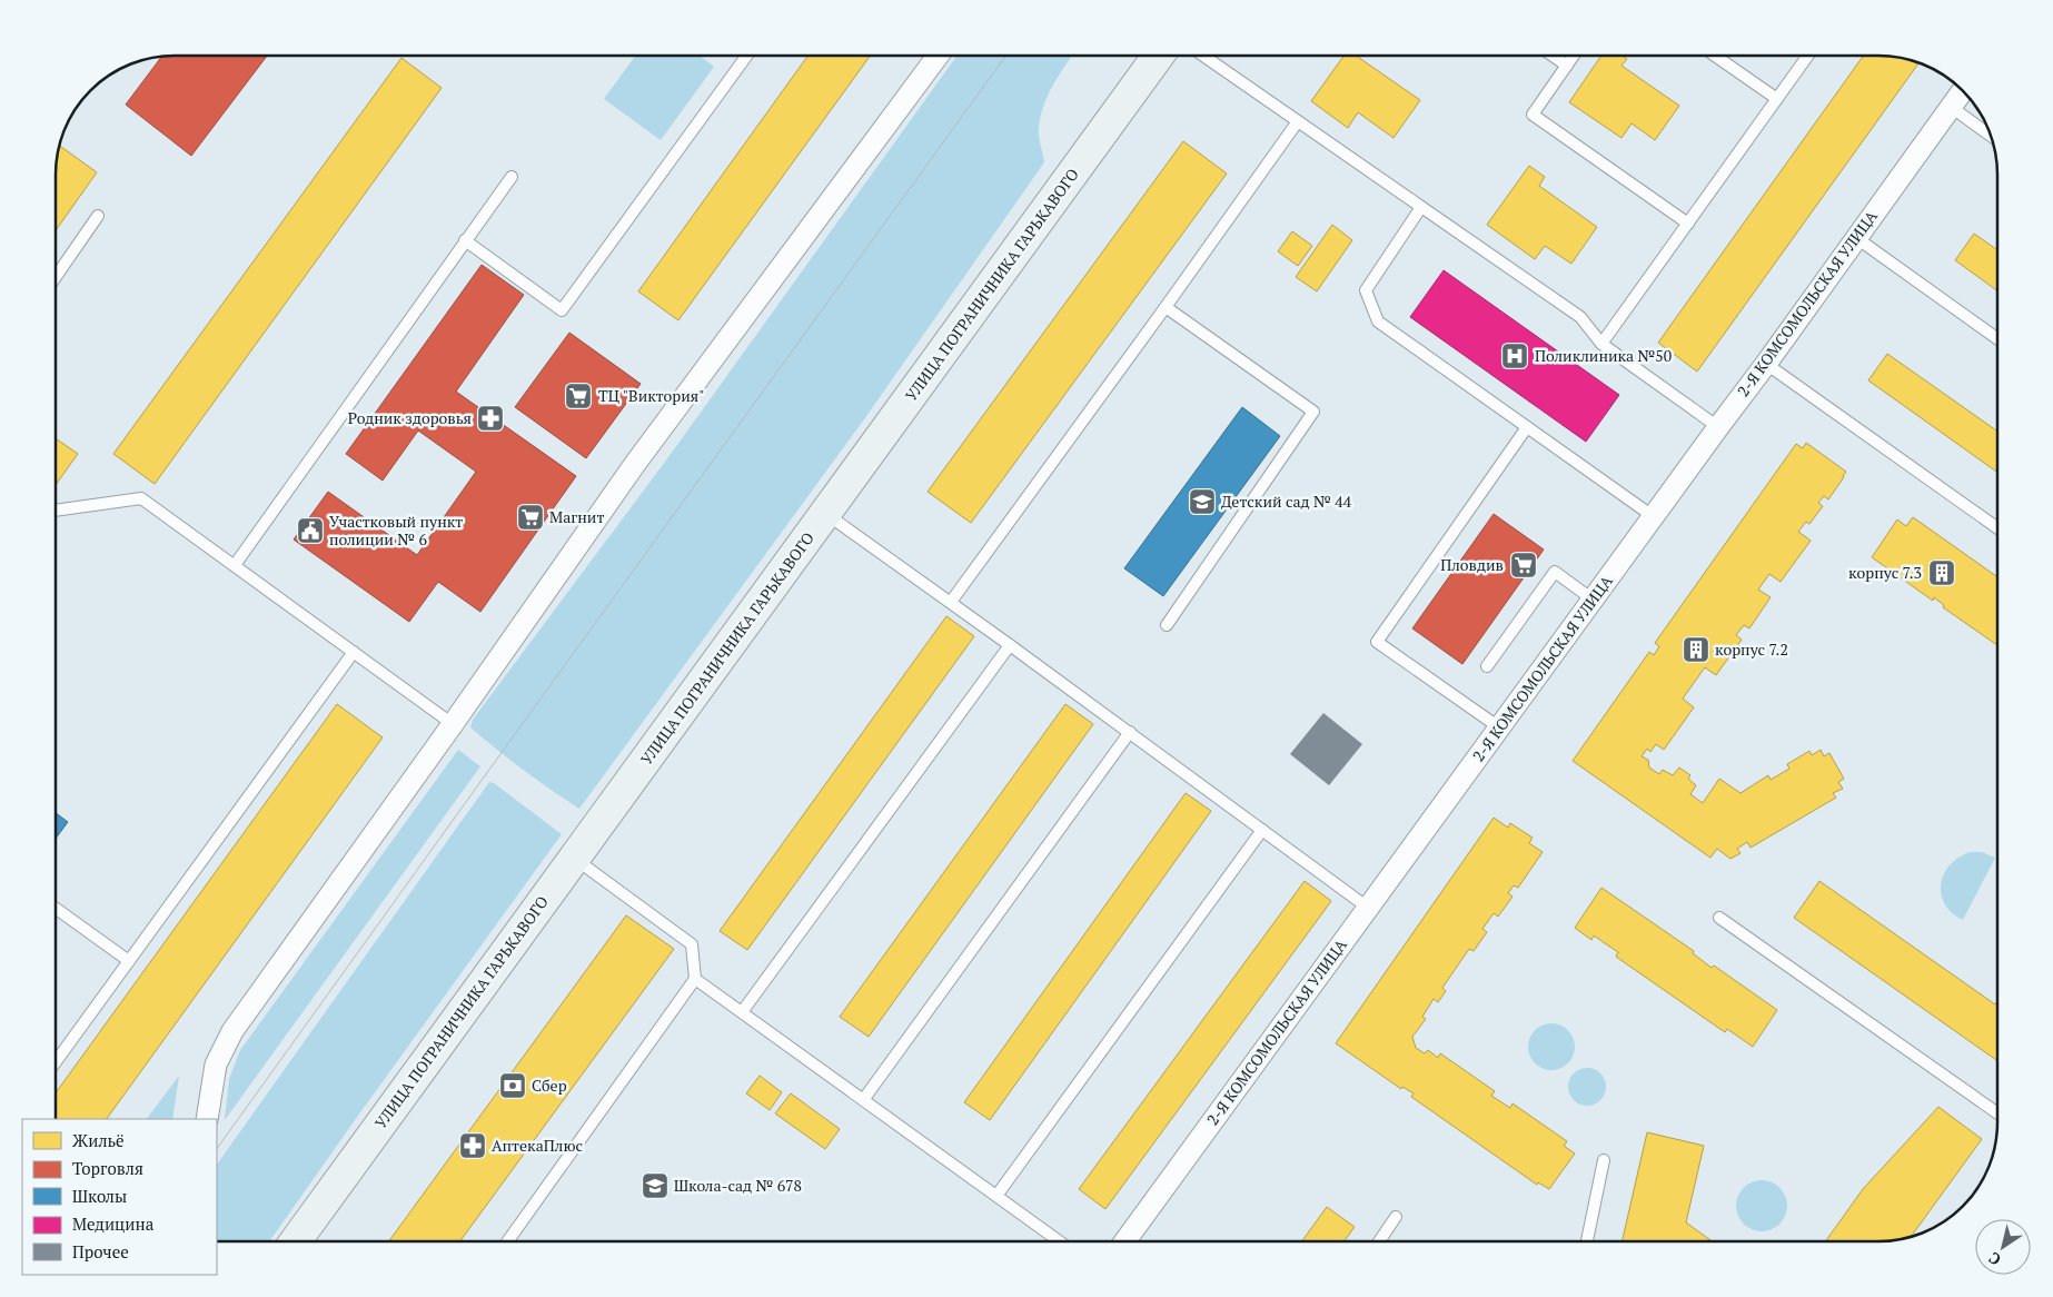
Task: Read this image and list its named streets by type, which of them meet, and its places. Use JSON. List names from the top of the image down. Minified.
{"streets":{"street":["УЛИЦА ПОГРАНИЧНИКА ГАРЬКАВОГО","2-Я КОМСОМОЛЬСКАЯ УЛИЦА"]},"places":{"hospital":["Поликлиника №50"],"supermarket":["ТЦ \"Виктория\"","Магнит","Пловдив"],"pharmacy":["Родник здоровья","АптекаПлюс"],"school or university":["Детский сад № 44","Школа-сад № 678"],"public building":["Участковый пункт полиции № 6"],"building":["корпус 7.3","корпус 7.2"],"bank":["Сбер"]},"legend":["Жильё","Торговля","Школы","Медицина","Прочее"],"north":"bottom left"}
